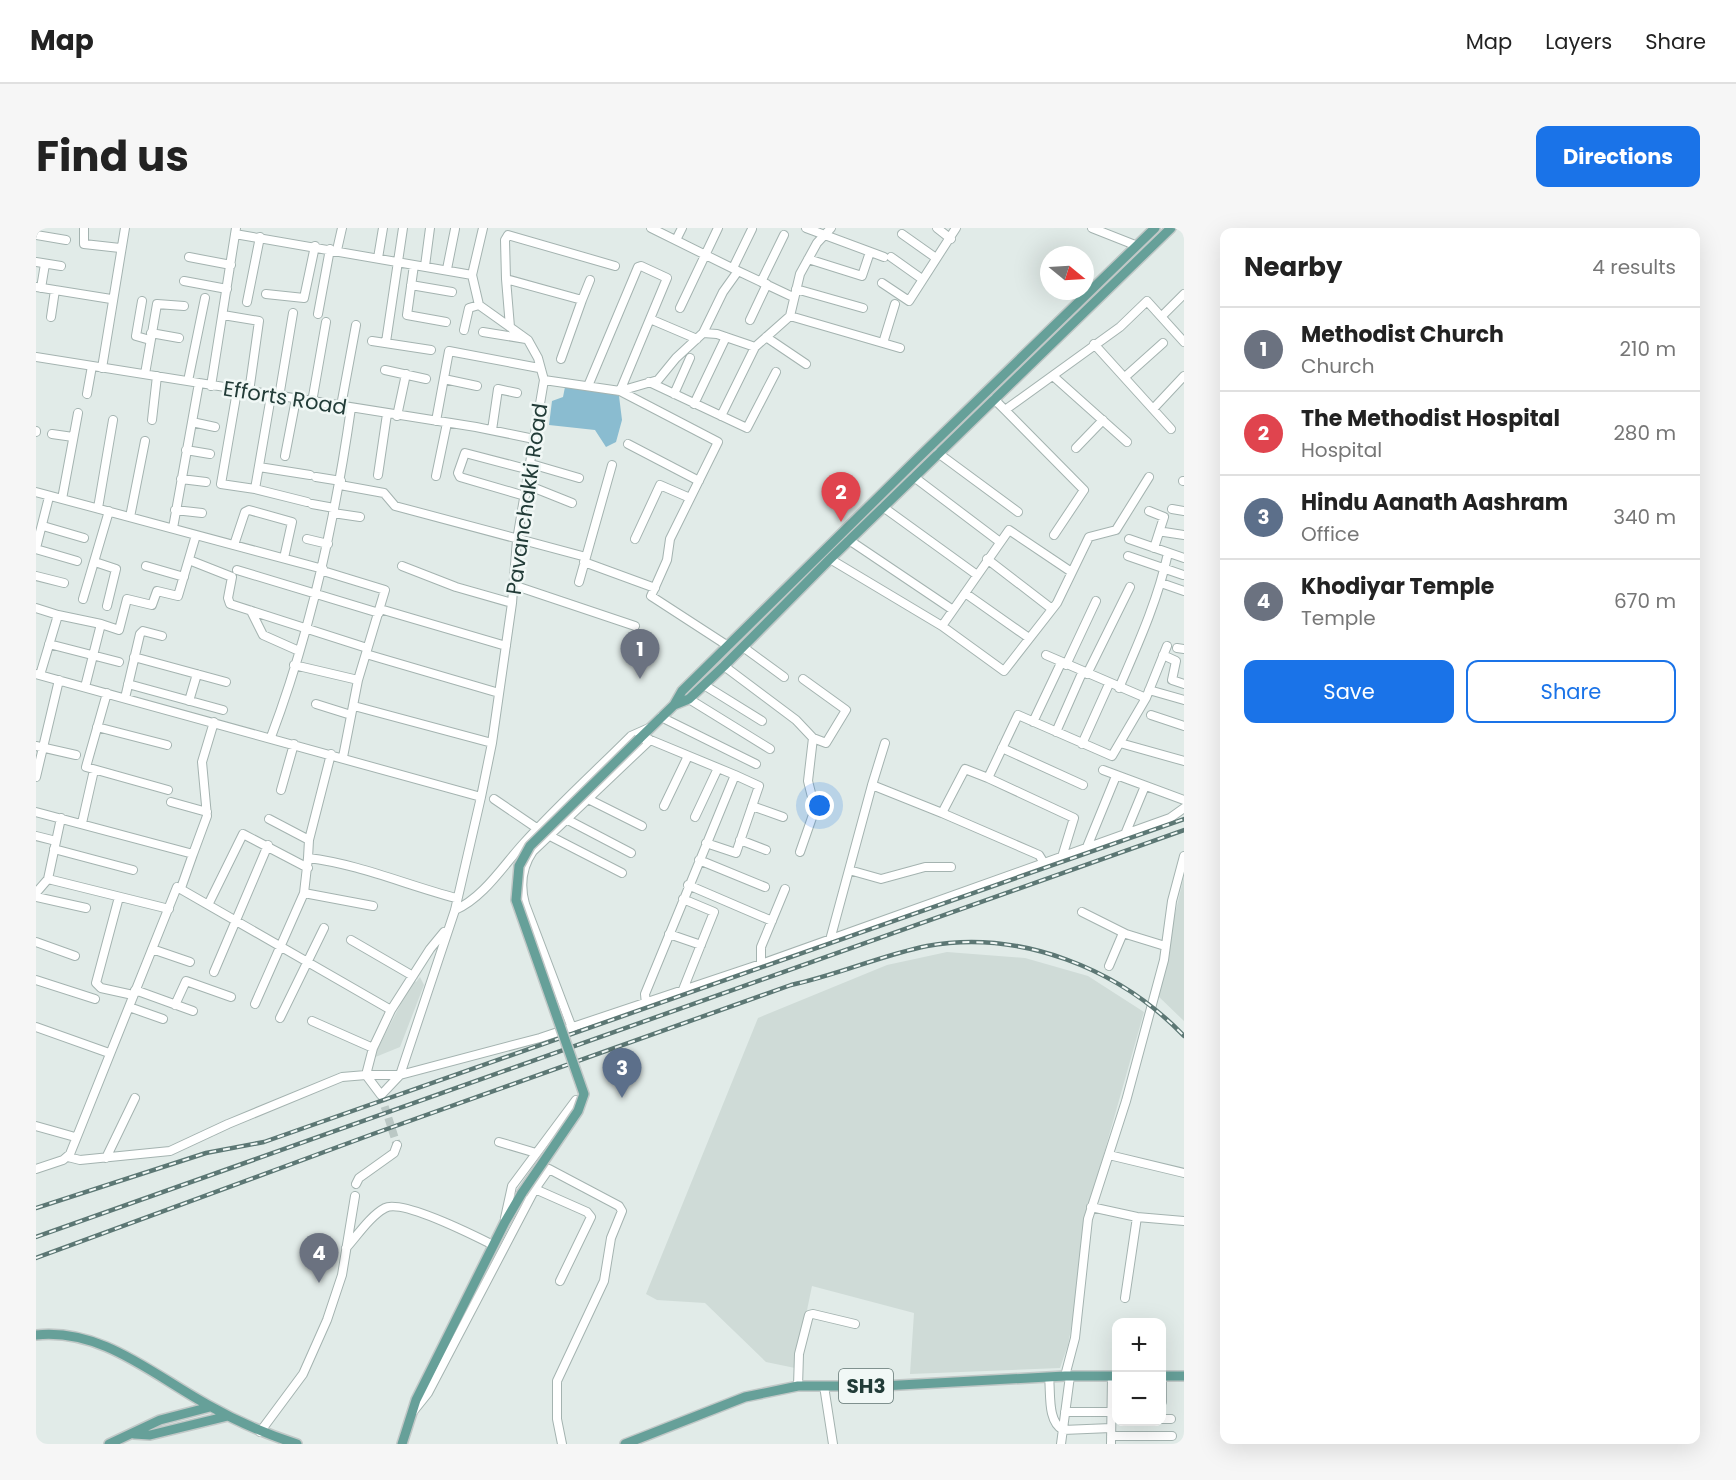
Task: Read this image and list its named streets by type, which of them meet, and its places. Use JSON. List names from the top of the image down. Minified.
{"streets":{"main road":["SH3"],"street":["Efforts Road","Pavanchakki Road"]},"crossings":[["Efforts Road","Pavanchakki Road"]],"north":"right","page":{"header":"Map","nav":["Map","Layers","Share"],"title":"Find us","buttons":["Directions",["Save","Share"]],"heading":["Nearby","4 results"],"list":[{"mark":"1","name":"Methodist Church","note":"Church","value":"210 m"},{"mark":"2","name":"The Methodist Hospital","note":"Hospital","value":"280 m"},{"mark":"3","name":"Hindu Aanath Aashram","note":"Office","value":"340 m"},{"mark":"4","name":"Khodiyar Temple","note":"Temple","value":"670 m"}],"pins":["2","1","3","4"],"map_buttons":["+","−"]}}
